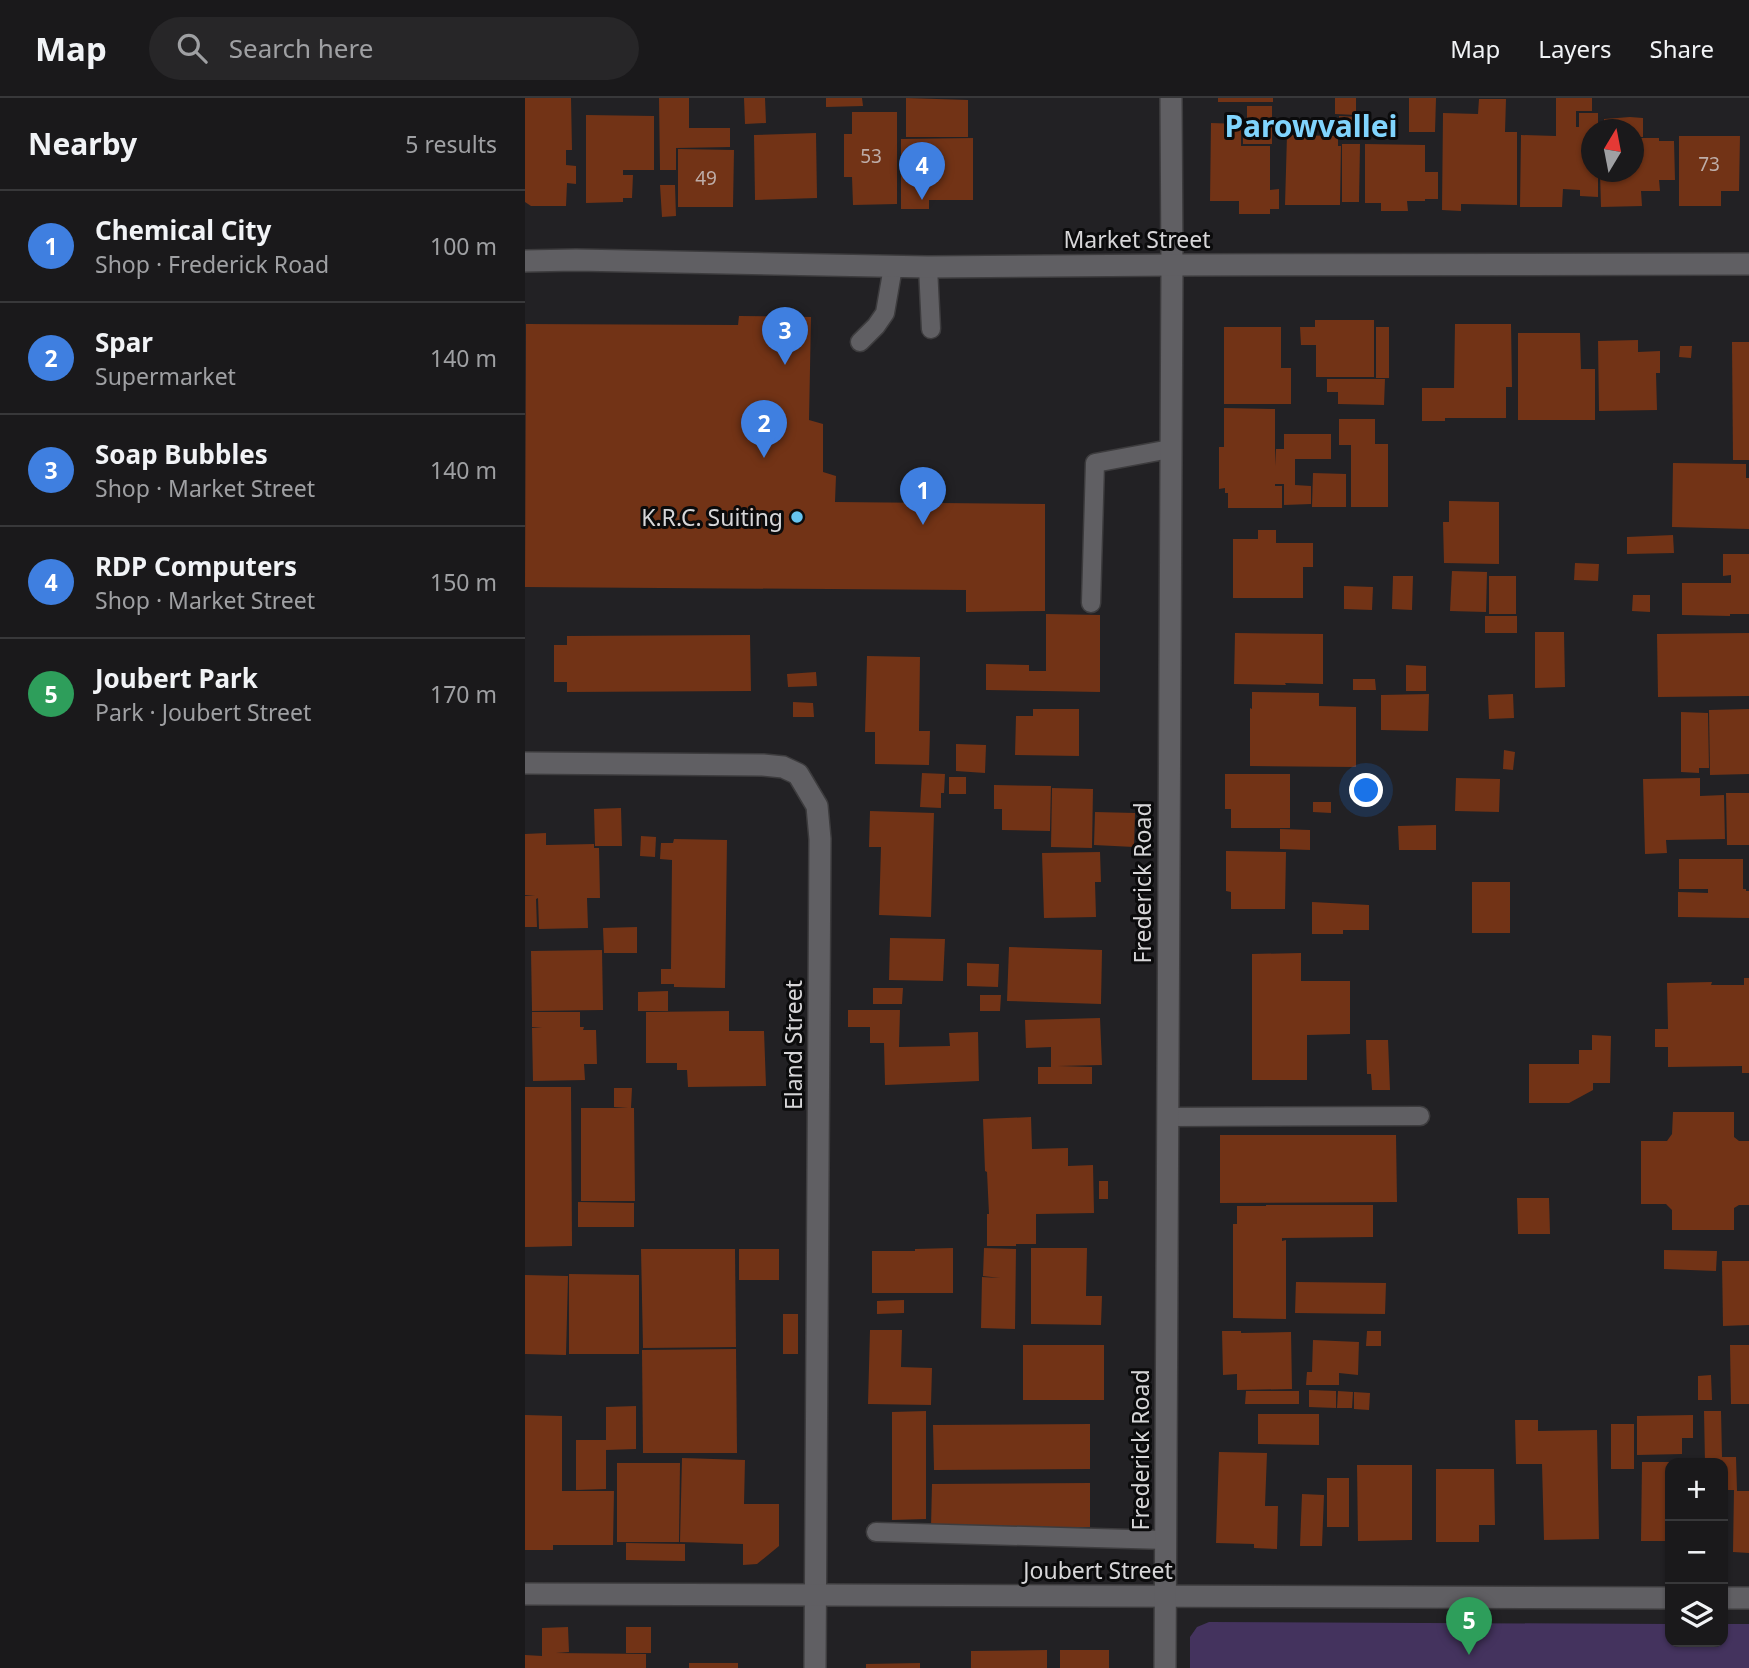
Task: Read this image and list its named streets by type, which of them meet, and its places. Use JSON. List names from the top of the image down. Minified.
{"streets":{"street":["Market Street","Frederick Road","Eland Street","Joubert Street"]},"crossings":[["Market Street","Frederick Road"],["Frederick Road","Joubert Street"],["Eland Street","Joubert Street"]],"districts":["Parowvallei"],"places":["K.R.C. Suiting"],"house_numbers":["53","73","49"],"north":"top","page":{"header":"Map","search":"Search here","nav":["Map","Layers","Share"],"heading":["Nearby","5 results"],"pins":["4","3","2","1","5"],"list":[{"mark":"1","name":"Chemical City","note":"Shop · Frederick Road","value":"100 m"},{"mark":"2","name":"Spar","note":"Supermarket","value":"140 m"},{"mark":"3","name":"Soap Bubbles","note":"Shop · Market Street","value":"140 m"},{"mark":"4","name":"RDP Computers","note":"Shop · Market Street","value":"150 m"},{"mark":"5","name":"Joubert Park","note":"Park · Joubert Street","value":"170 m"}],"map_buttons":["+","−"]}}
